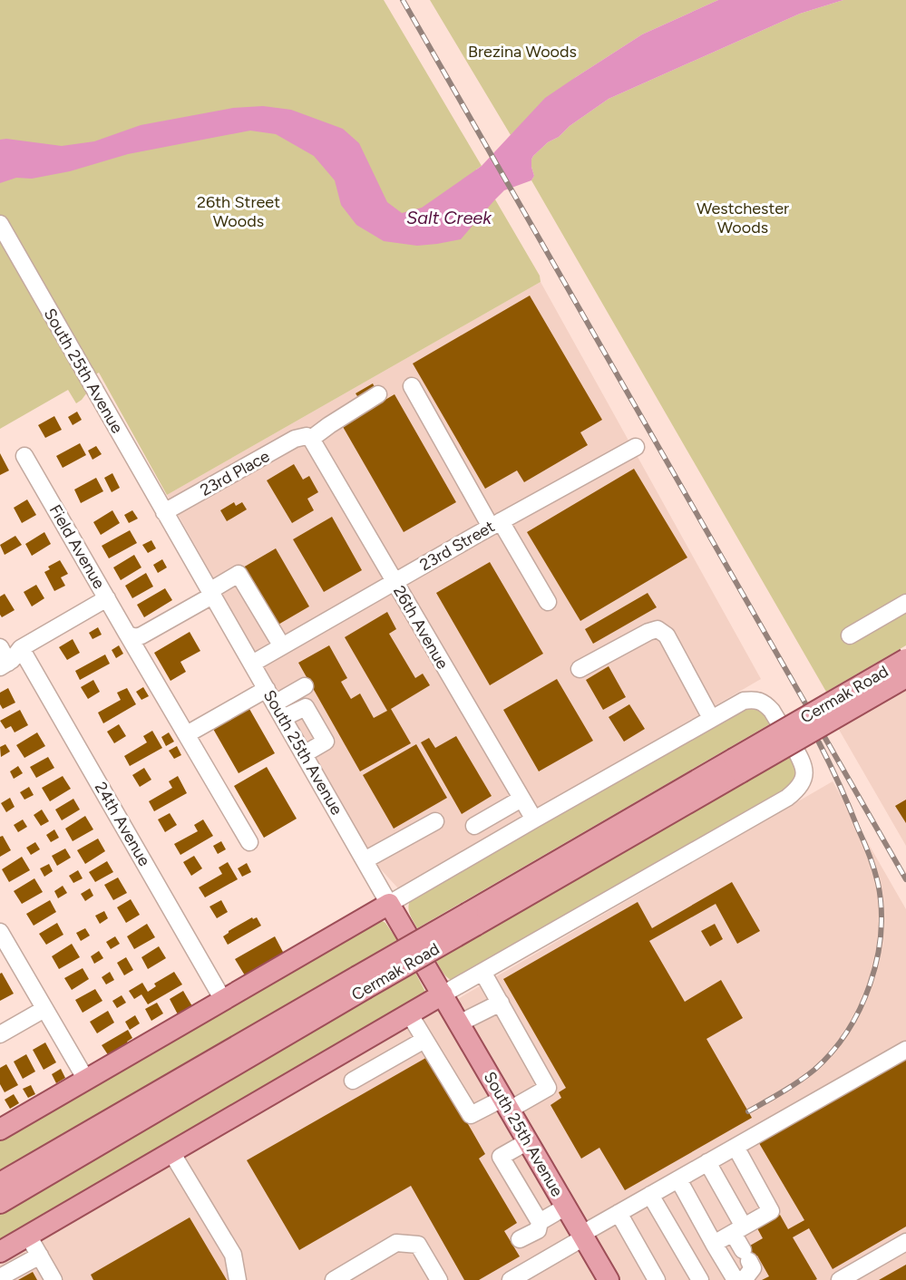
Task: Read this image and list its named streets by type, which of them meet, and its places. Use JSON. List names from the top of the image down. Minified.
{"streets":{"main road":["South 25th Avenue","Cermak Road"],"street":["23rd Place","23rd Street","Field Avenue","26th Avenue","24th Avenue"]},"crossings":[["South 25th Avenue","23rd Place"],["South 25th Avenue","23rd Street"],["South 25th Avenue","Cermak Road"],["23rd Place","26th Avenue"],["23rd Street","26th Avenue"],["26th Avenue","Cermak Road"]],"water":["Salt Creek"],"parks":["Brezina Woods","26th Street Woods","Westchester Woods"]}
